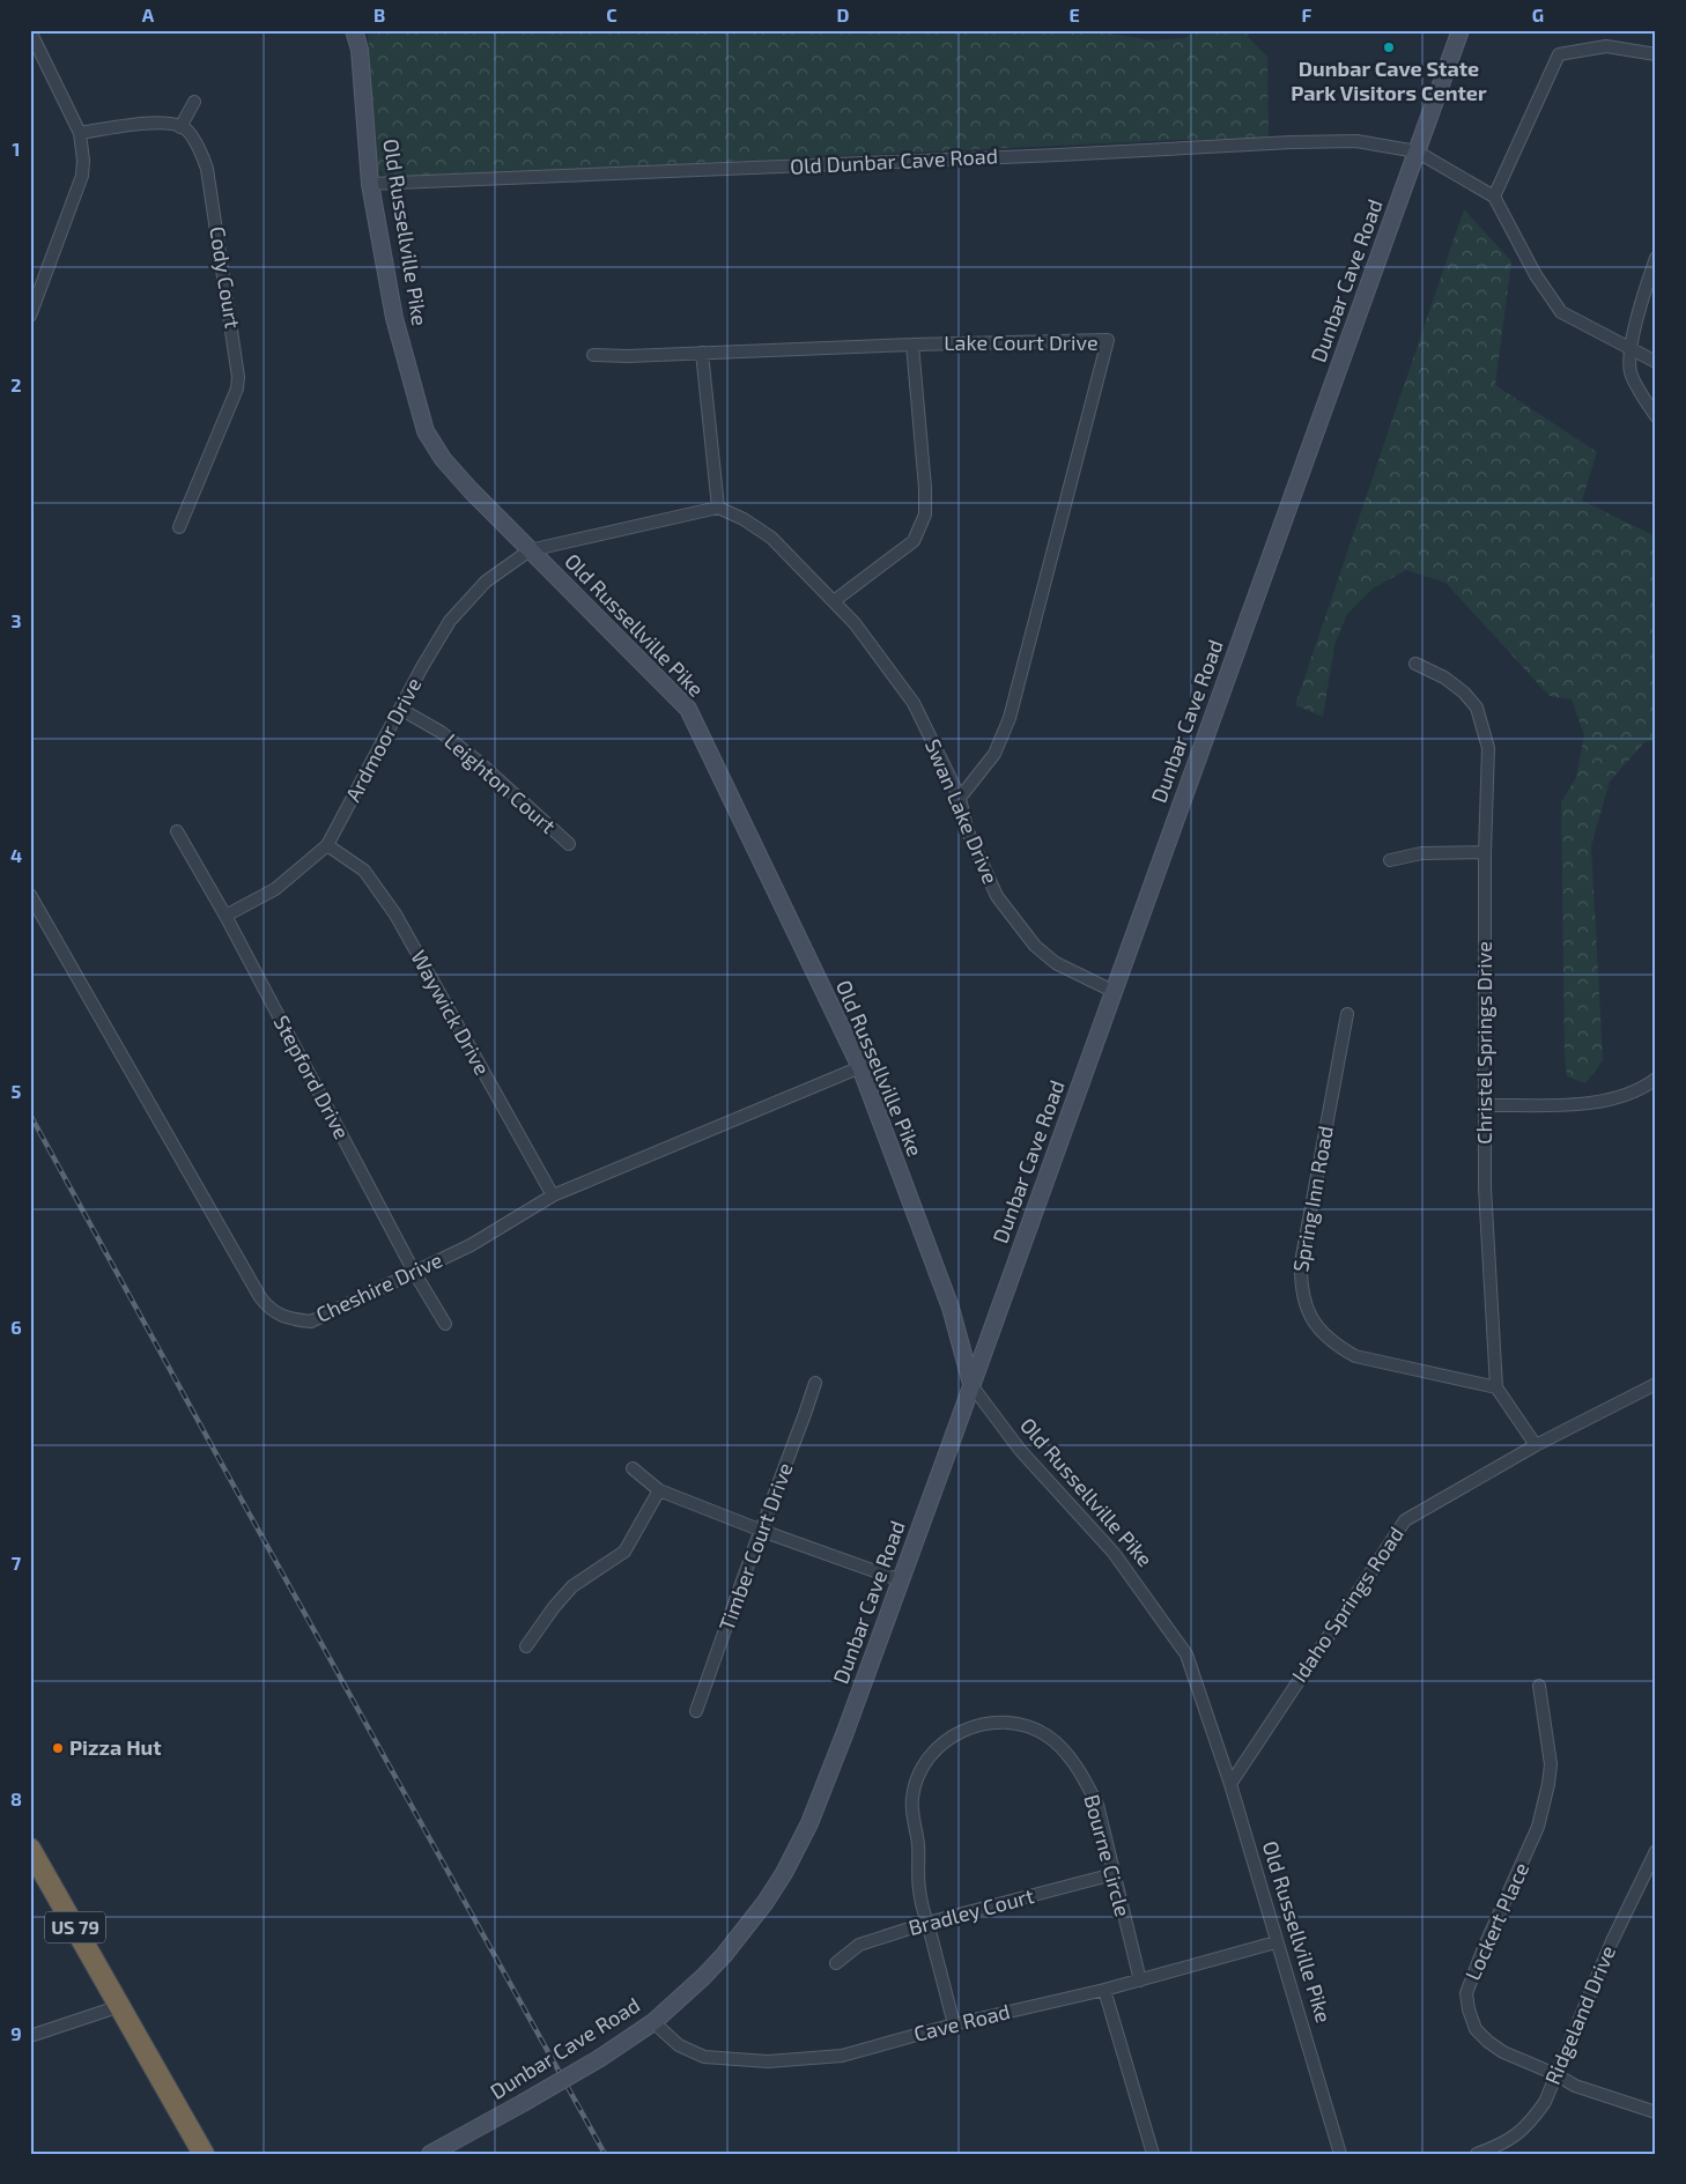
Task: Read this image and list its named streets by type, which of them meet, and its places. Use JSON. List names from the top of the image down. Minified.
{"streets":{"highway":["US 79"],"main road":["Old Russellville Pike","Dunbar Cave Road"],"street":["Old Dunbar Cave Road","Cody Court","Lake Court Drive","Ardmoor Drive","Leighton Court","Swan Lake Drive","Waywick Drive","Christel Springs Drive","Stepford Drive","Spring Inn Road","Cheshire Drive","Timber Court Drive","Idaho Springs Road","Bourne Circle","Bradley Court","Lockert Place","Ridgeland Drive","Cave Road"]},"crossings":[["Old Dunbar Cave Road","Old Russellville Pike"],["Old Dunbar Cave Road","Dunbar Cave Road"],["Old Russellville Pike","Dunbar Cave Road"],["Old Russellville Pike","Ardmoor Drive"],["Old Russellville Pike","Cheshire Drive"],["Old Russellville Pike","Idaho Springs Road"],["Old Russellville Pike","Cave Road"],["Dunbar Cave Road","Swan Lake Drive"],["Dunbar Cave Road","Cave Road"],["Lake Court Drive","Swan Lake Drive"],["Ardmoor Drive","Leighton Court"],["Ardmoor Drive","Waywick Drive"],["Ardmoor Drive","Stepford Drive"],["Waywick Drive","Cheshire Drive"],["Christel Springs Drive","Spring Inn Road"],["Stepford Drive","Cheshire Drive"],["Bourne Circle","Bradley Court"],["Bourne Circle","Cave Road"],["Lockert Place","Ridgeland Drive"]],"places":["Dunbar Cave State Park Visitors Center","Pizza Hut"],"grid":{"columns":["A","B","C","D","E","F","G"],"rows":["1","2","3","4","5","6","7","8","9"]}}
